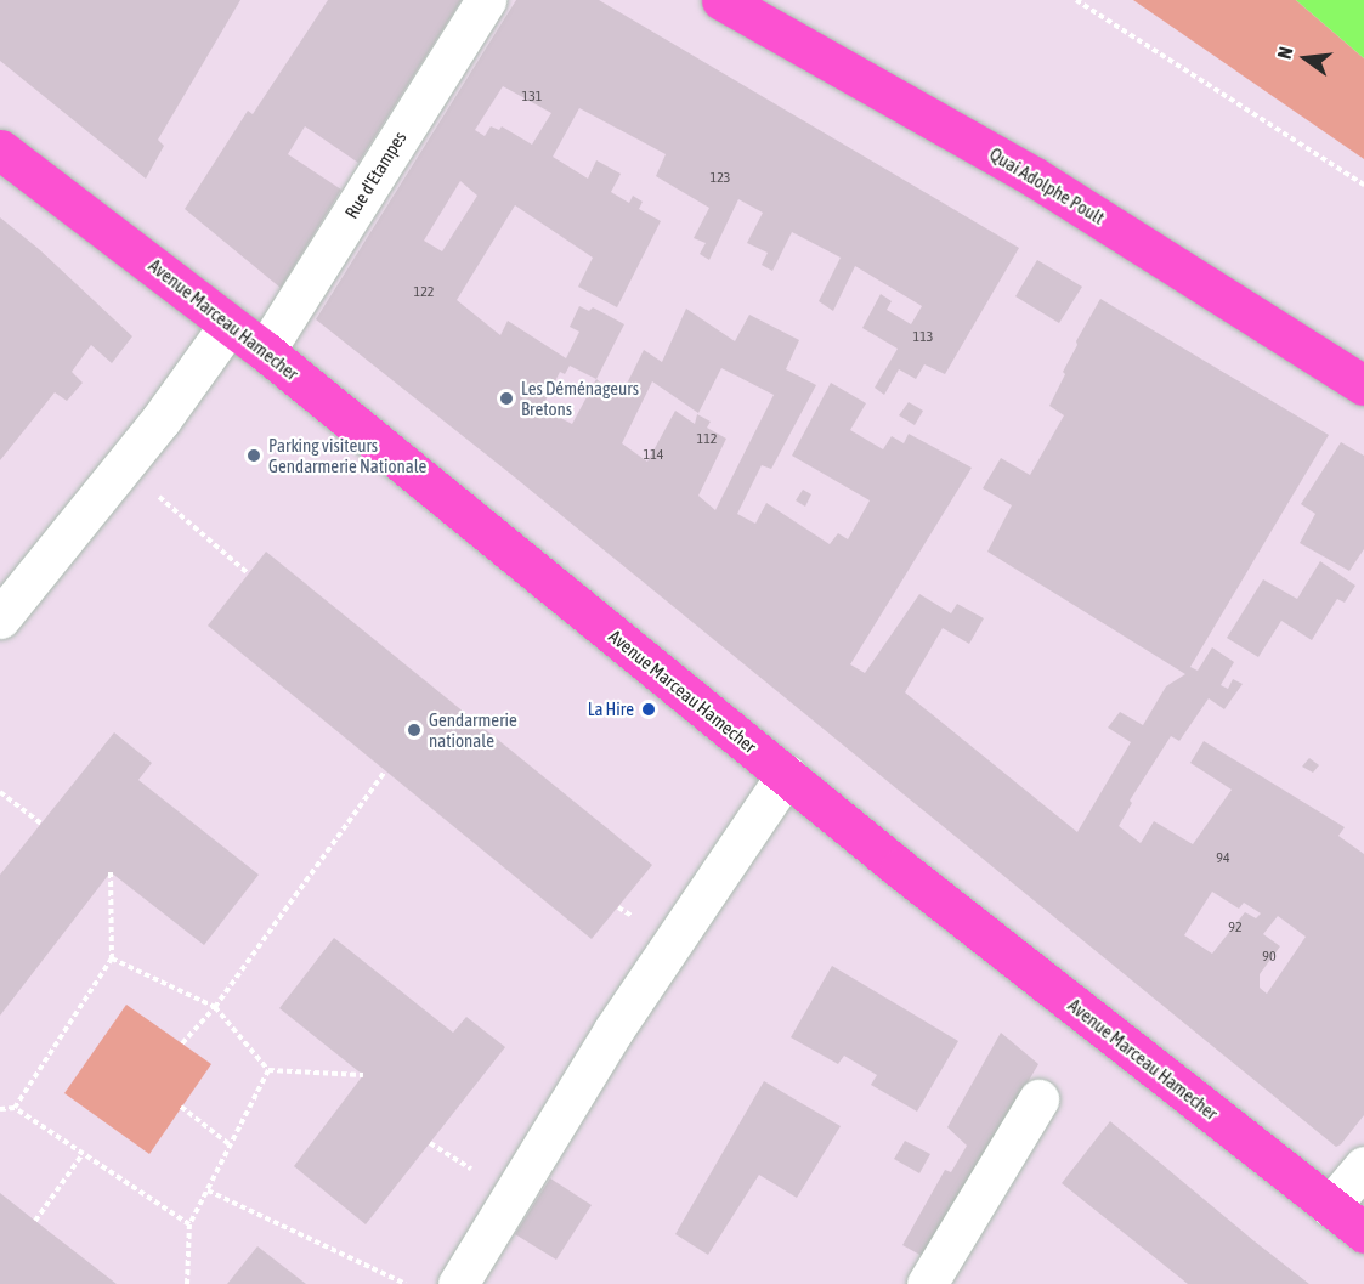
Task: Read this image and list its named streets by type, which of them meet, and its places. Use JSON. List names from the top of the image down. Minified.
{"streets":{"main road":["Quai Adolphe Poult","Avenue Marceau Hamecher"],"street":["Rue d'Etampes"]},"crossings":[["Rue d'Etampes","Avenue Marceau Hamecher"]],"places":["Les Déménageurs Bretons","Parking visiteurs Gendarmerie Nationale","La Hire","Gendarmerie nationale"],"house_numbers":["131","123","122","113","112","114","94","92","90"],"north":"left"}
